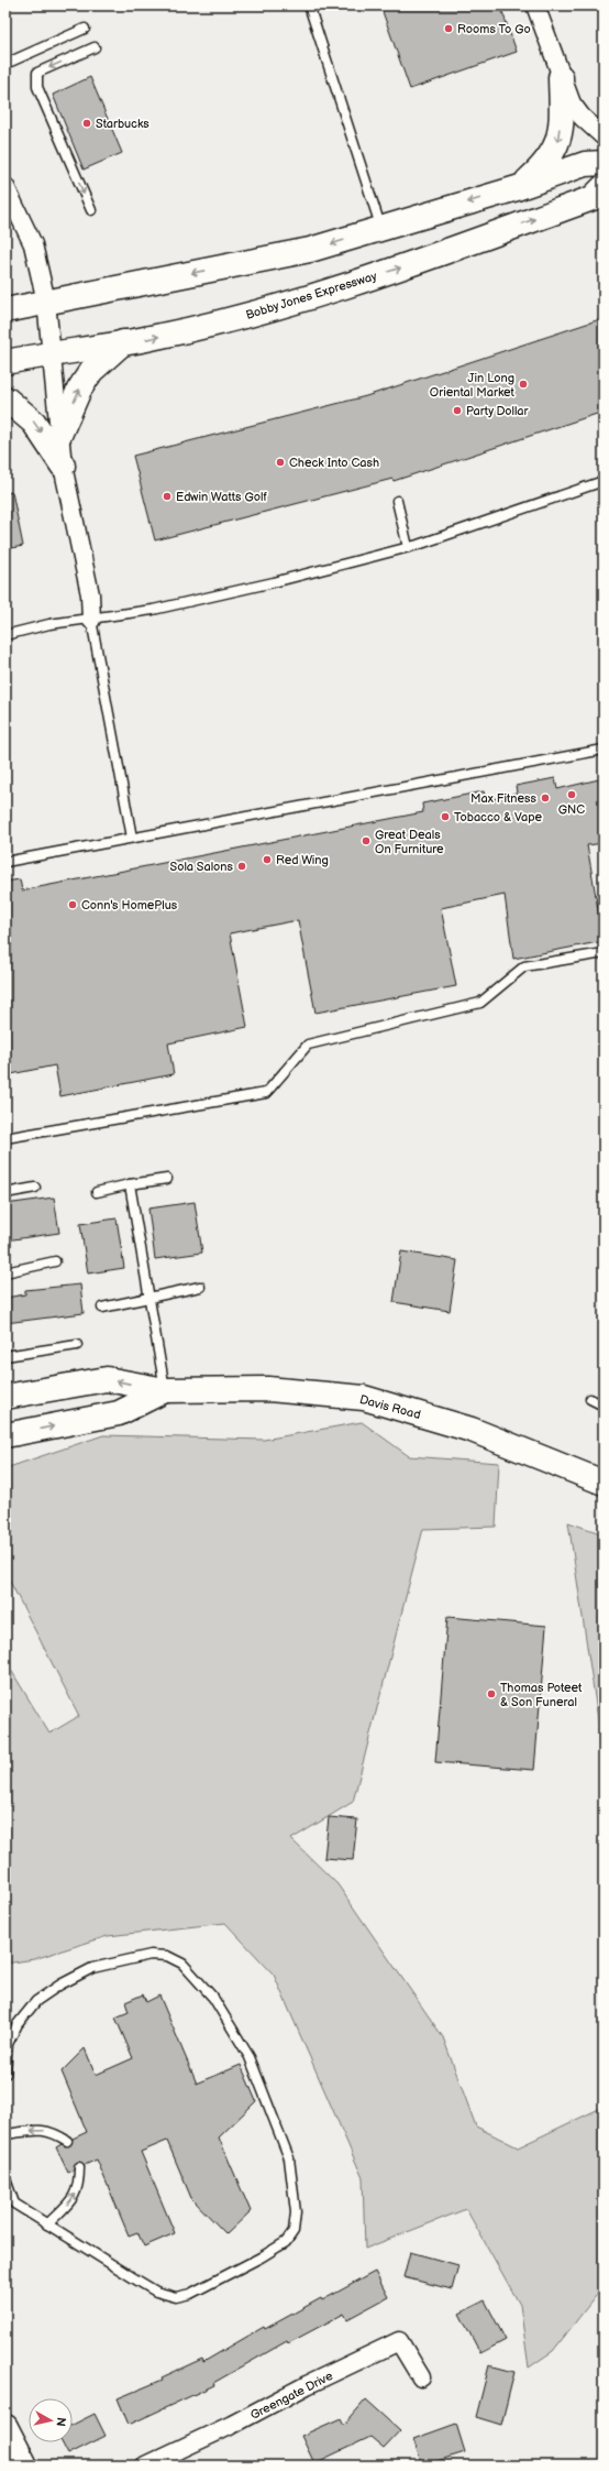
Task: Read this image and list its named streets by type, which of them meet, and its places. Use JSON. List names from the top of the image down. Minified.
{"streets":{"main road":["Bobby Jones Expressway","Davis Road"],"street":["Greengate Drive"]},"places":["Rooms To Go","Starbucks","Jin Long Oriental Market","Party Dollar","Check Into Cash","Edwin Watts Golf","GNC","Max Fitness","Tobacco & Vape","Great Deals On Furniture","Red Wing","Sola Salons","Conn's HomePlus","Thomas Poteet & Son Funeral"],"north":"right"}
